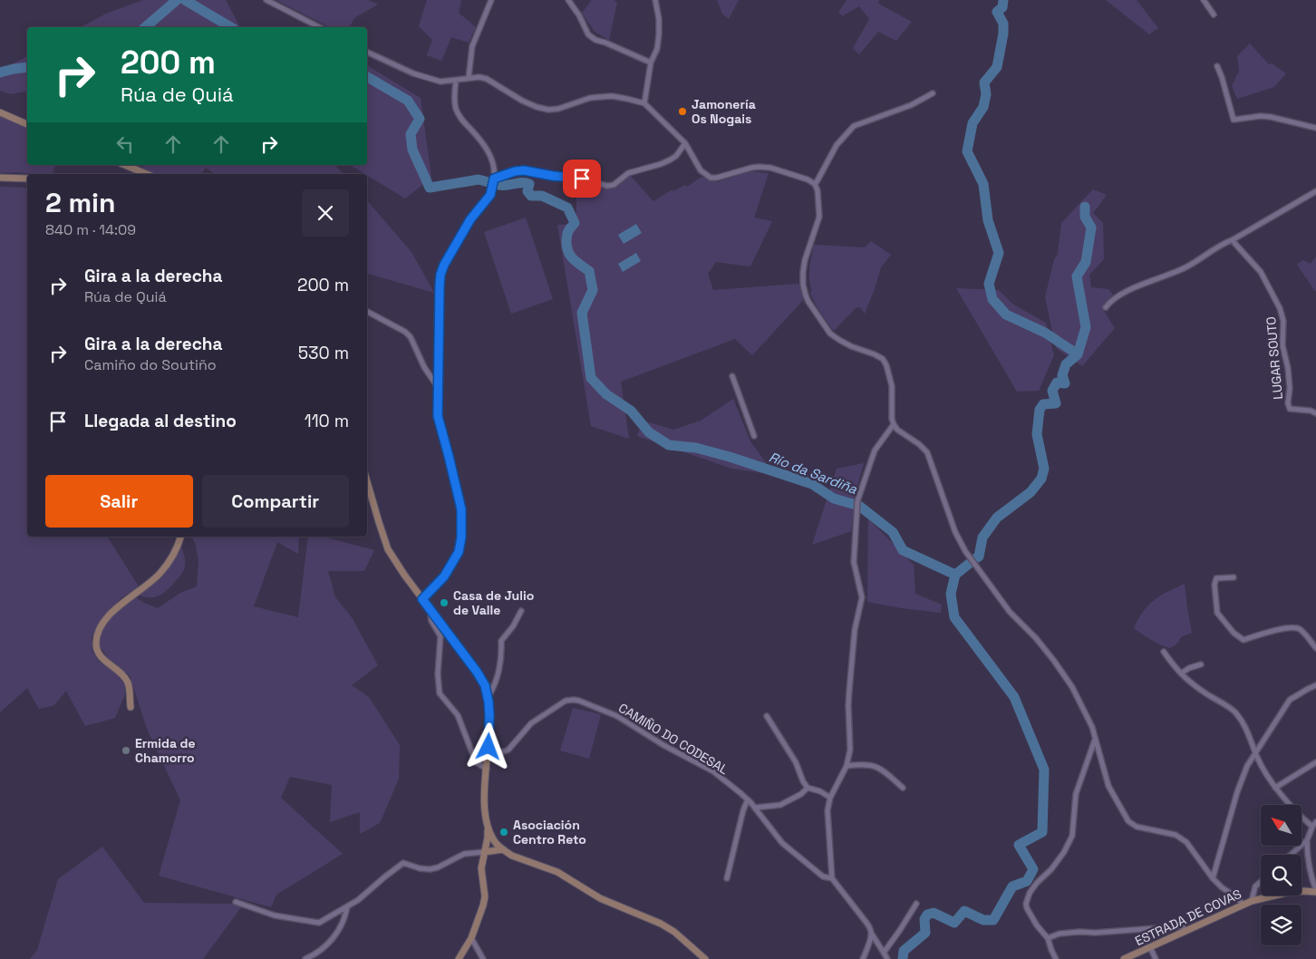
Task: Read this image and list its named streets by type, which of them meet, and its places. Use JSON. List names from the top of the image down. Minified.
{"streets":{"main road":["ESTRADA DE COVAS"],"street":["LUGAR SOUTO","CAMIÑO DO CODESAL"]},"water":["Río da Sardiña"],"places":["Jamonería Os Nogais","Casa de Julio de Valle","Ermida de Chamorro","Asociación Centro Reto"],"north":"top left","page":{"turn":["200 m","Rúa de Quiá"],"heading":["2 min","840 m · 14:09"],"list":[{"name":"Gira a la derecha","note":"Rúa de Quiá","value":"200 m"},{"name":"Gira a la derecha","note":"Camiño do Soutiño","value":"530 m"},{"name":"Llegada al destino","value":"110 m"}],"buttons":["Salir","Compartir"]}}
